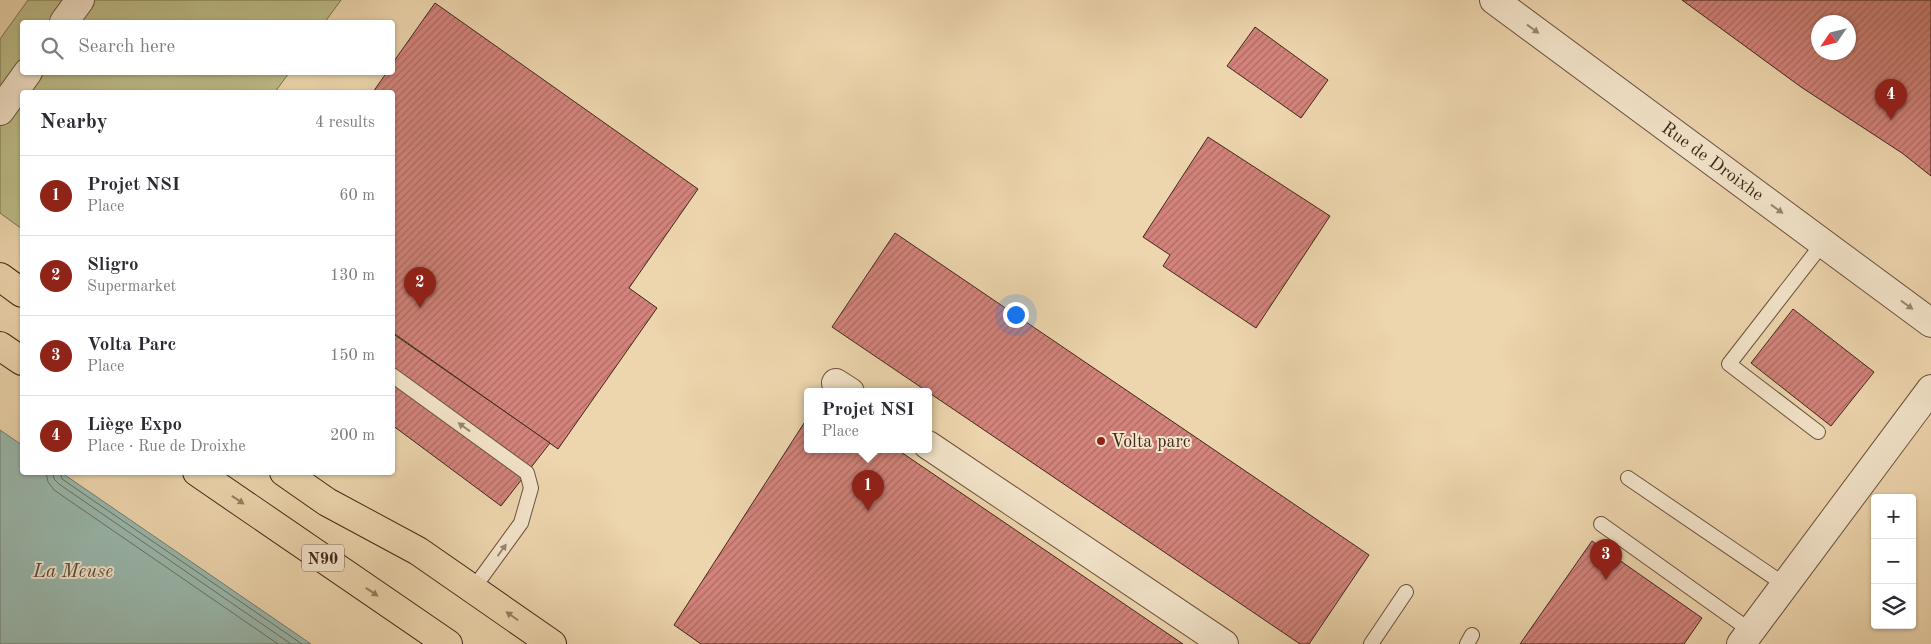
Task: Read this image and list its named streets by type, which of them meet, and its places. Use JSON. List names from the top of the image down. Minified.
{"streets":{"main road":["N90"],"street":["Rue de Droixhe"]},"one_way":["Rue de Droixhe"],"water":["La Meuse"],"places":["Volta parc"],"north":"bottom left","page":{"search":"Search here","pins":["4","2","1","3"],"heading":["Nearby","4 results"],"list":[{"mark":"1","name":"Projet NSI","note":"Place","value":"60 m"},{"mark":"2","name":"Sligro","note":"Supermarket","value":"130 m"},{"mark":"3","name":"Volta Parc","note":"Place","value":"150 m"},{"mark":"4","name":"Liège Expo","note":"Place · Rue de Droixhe","value":"200 m"}],"popup":["Projet NSI","Place"],"map_buttons":["+","−"]}}
